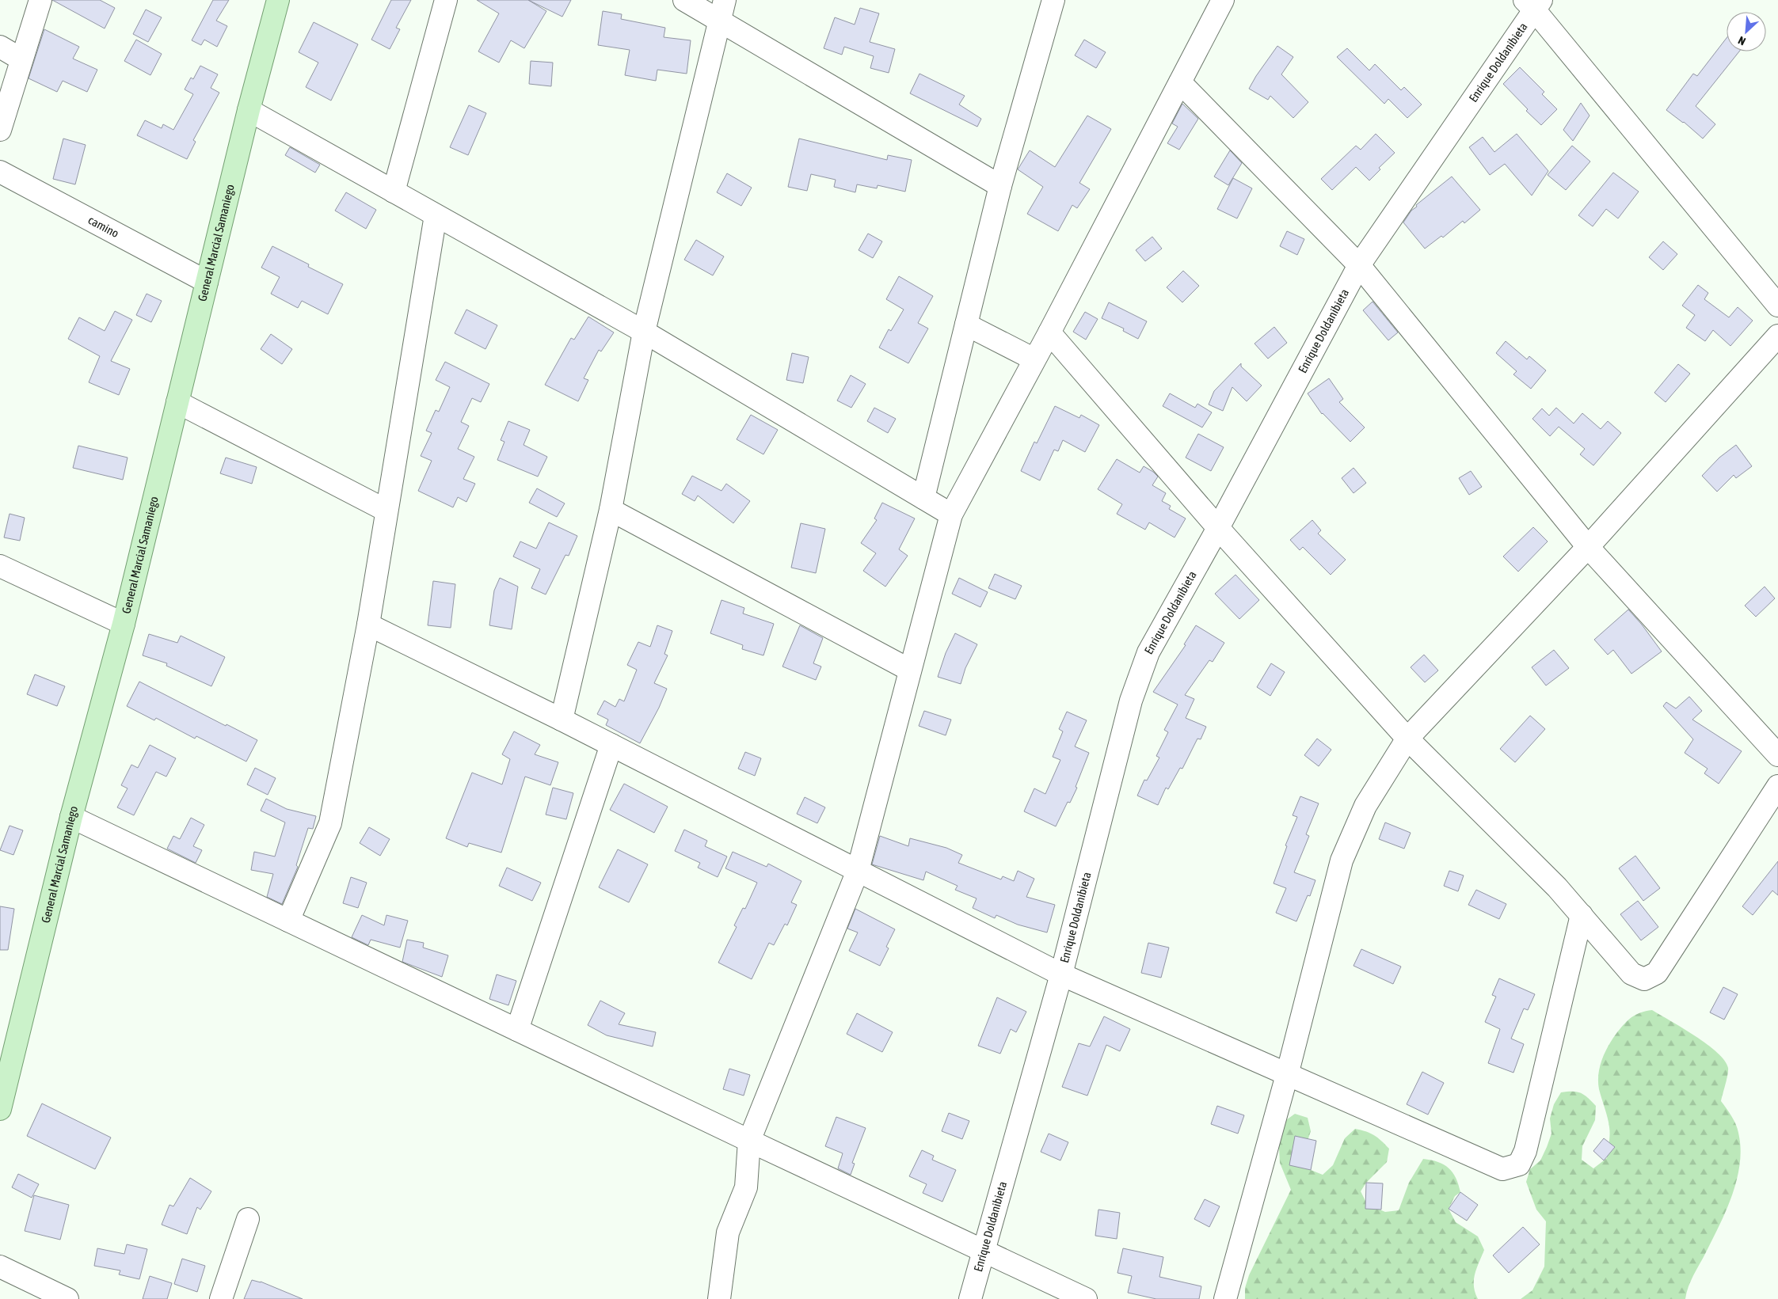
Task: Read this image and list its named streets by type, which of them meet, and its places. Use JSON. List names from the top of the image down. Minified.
{"streets":{"main road":["General Marcial Samaniego"],"street":["Enrique Doldanibieta","camino"]},"crossings":[["camino","General Marcial Samaniego"]],"north":"bottom left"}
